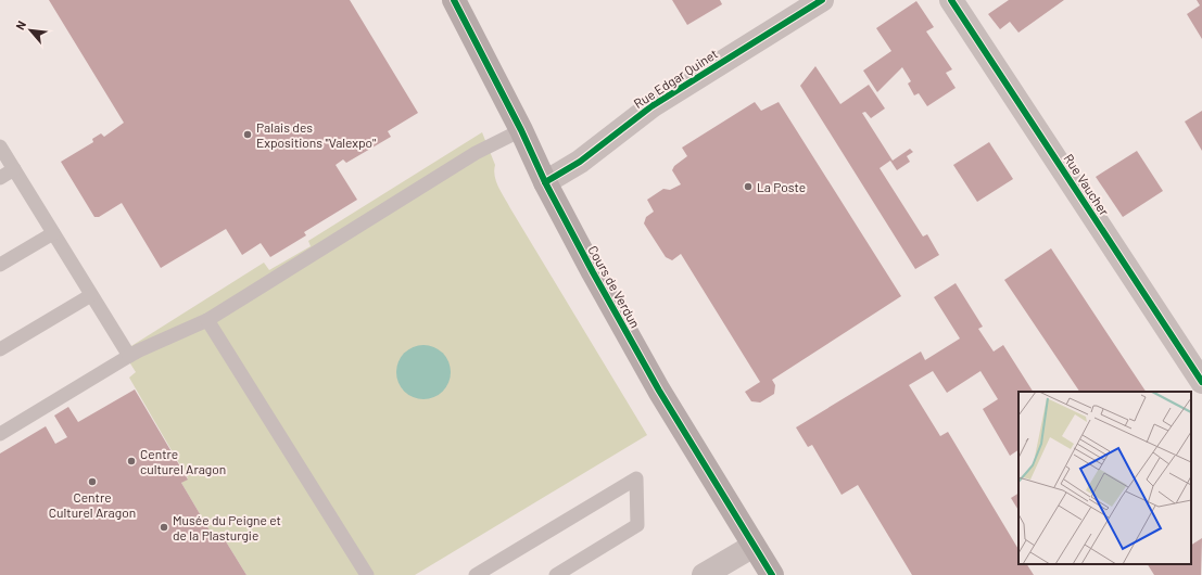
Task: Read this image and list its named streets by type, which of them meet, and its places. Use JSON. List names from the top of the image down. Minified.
{"streets":{"main road":["Cours de Verdun"],"street":["Rue Edgar Quinet","Rue Vaucher"]},"crossings":[["Rue Edgar Quinet","Cours de Verdun"]],"places":["Palais des Expositions \"Valexpo\"","La Poste","Centre culturel Aragon","Centre Culturel Aragon","Musée du Peigne et de la Plasturgie"],"north":"top left"}
